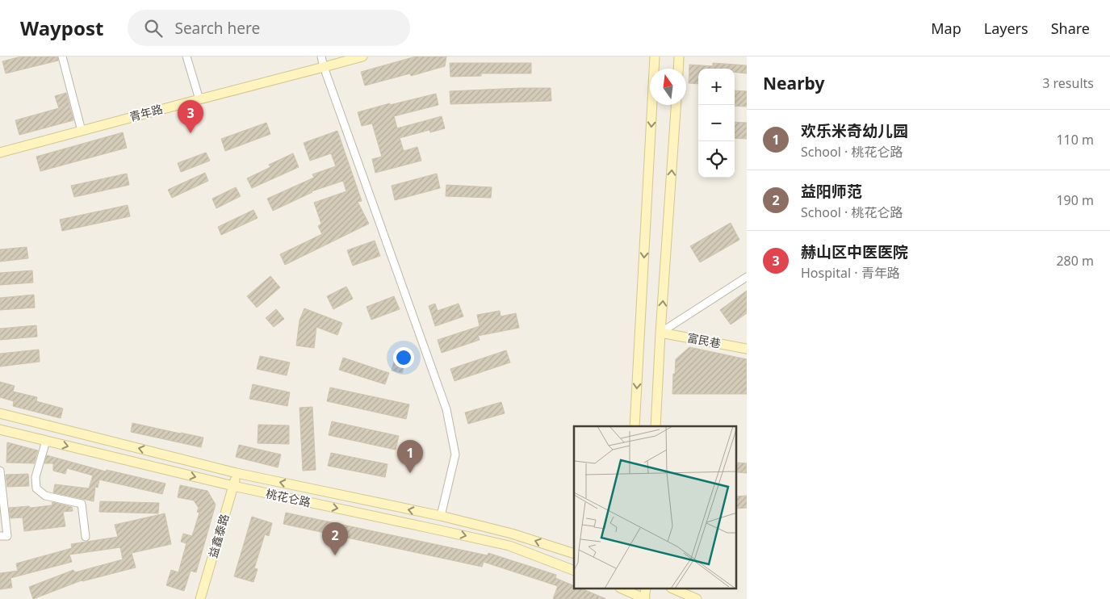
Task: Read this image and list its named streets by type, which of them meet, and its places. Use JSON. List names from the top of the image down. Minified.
{"streets":{"main road":["青年路","富民巷","桃花仑路","益鑫泰路"]},"crossings":[["桃花仑路","益鑫泰路"]],"north":"top","page":{"header":"Waypost","search":"Search here","nav":["Map","Layers","Share"],"heading":["Nearby","3 results"],"map_buttons":["+","−"],"pins":["3","1","2"],"list":[{"mark":"1","name":"欢乐米奇幼儿园","note":"School · 桃花仑路","value":"110 m"},{"mark":"2","name":"益阳师范","note":"School · 桃花仑路","value":"190 m"},{"mark":"3","name":"赫山区中医医院","note":"Hospital · 青年路","value":"280 m"}]}}
